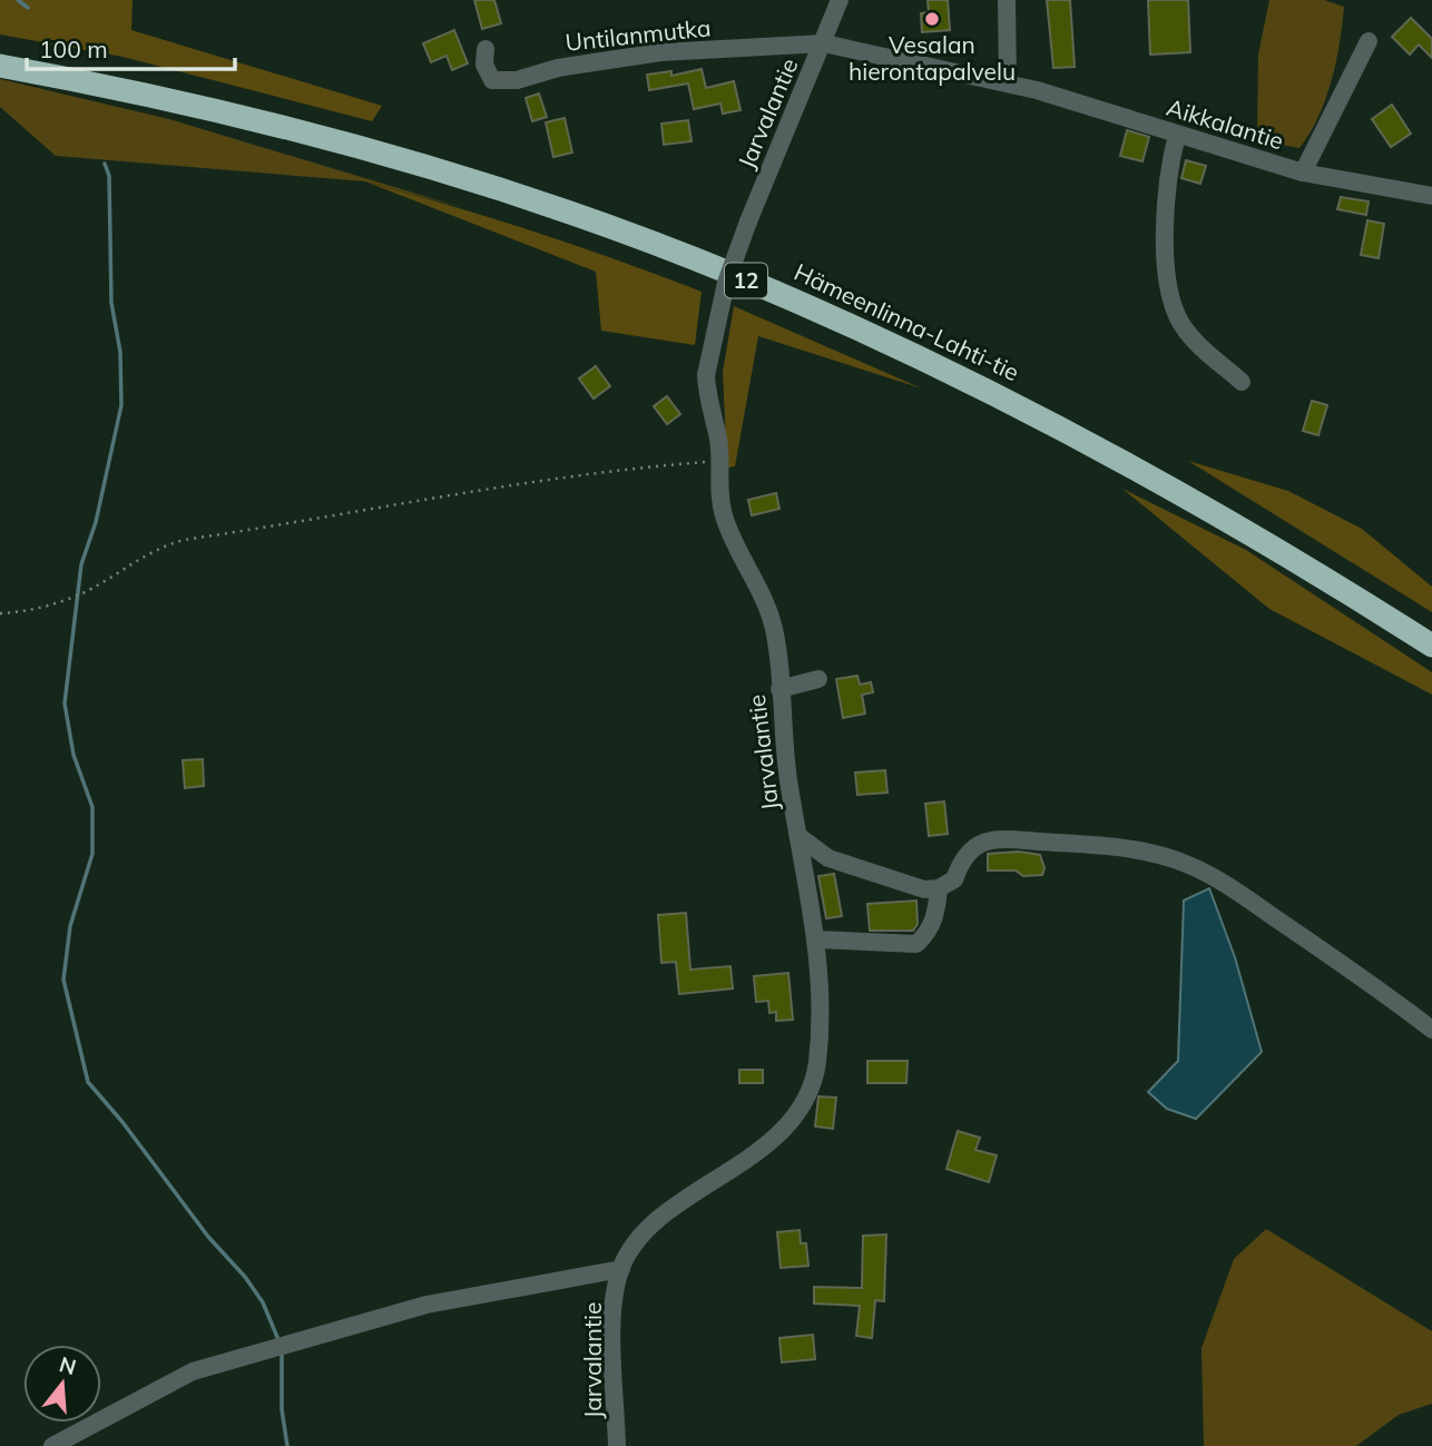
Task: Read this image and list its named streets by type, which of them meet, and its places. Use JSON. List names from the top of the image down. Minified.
{"streets":{"highway":["12","Hämeenlinna-Lahti-tie"],"street":["Untilanmutka","Jarvalantie","Aikkalantie"]},"crossings":[["Untilanmutka","Jarvalantie"],["Untilanmutka","Aikkalantie"],["Jarvalantie","Aikkalantie"]],"places":["Vesalan hierontapalvelu"],"scale_bar":"100 m","north":"top"}
